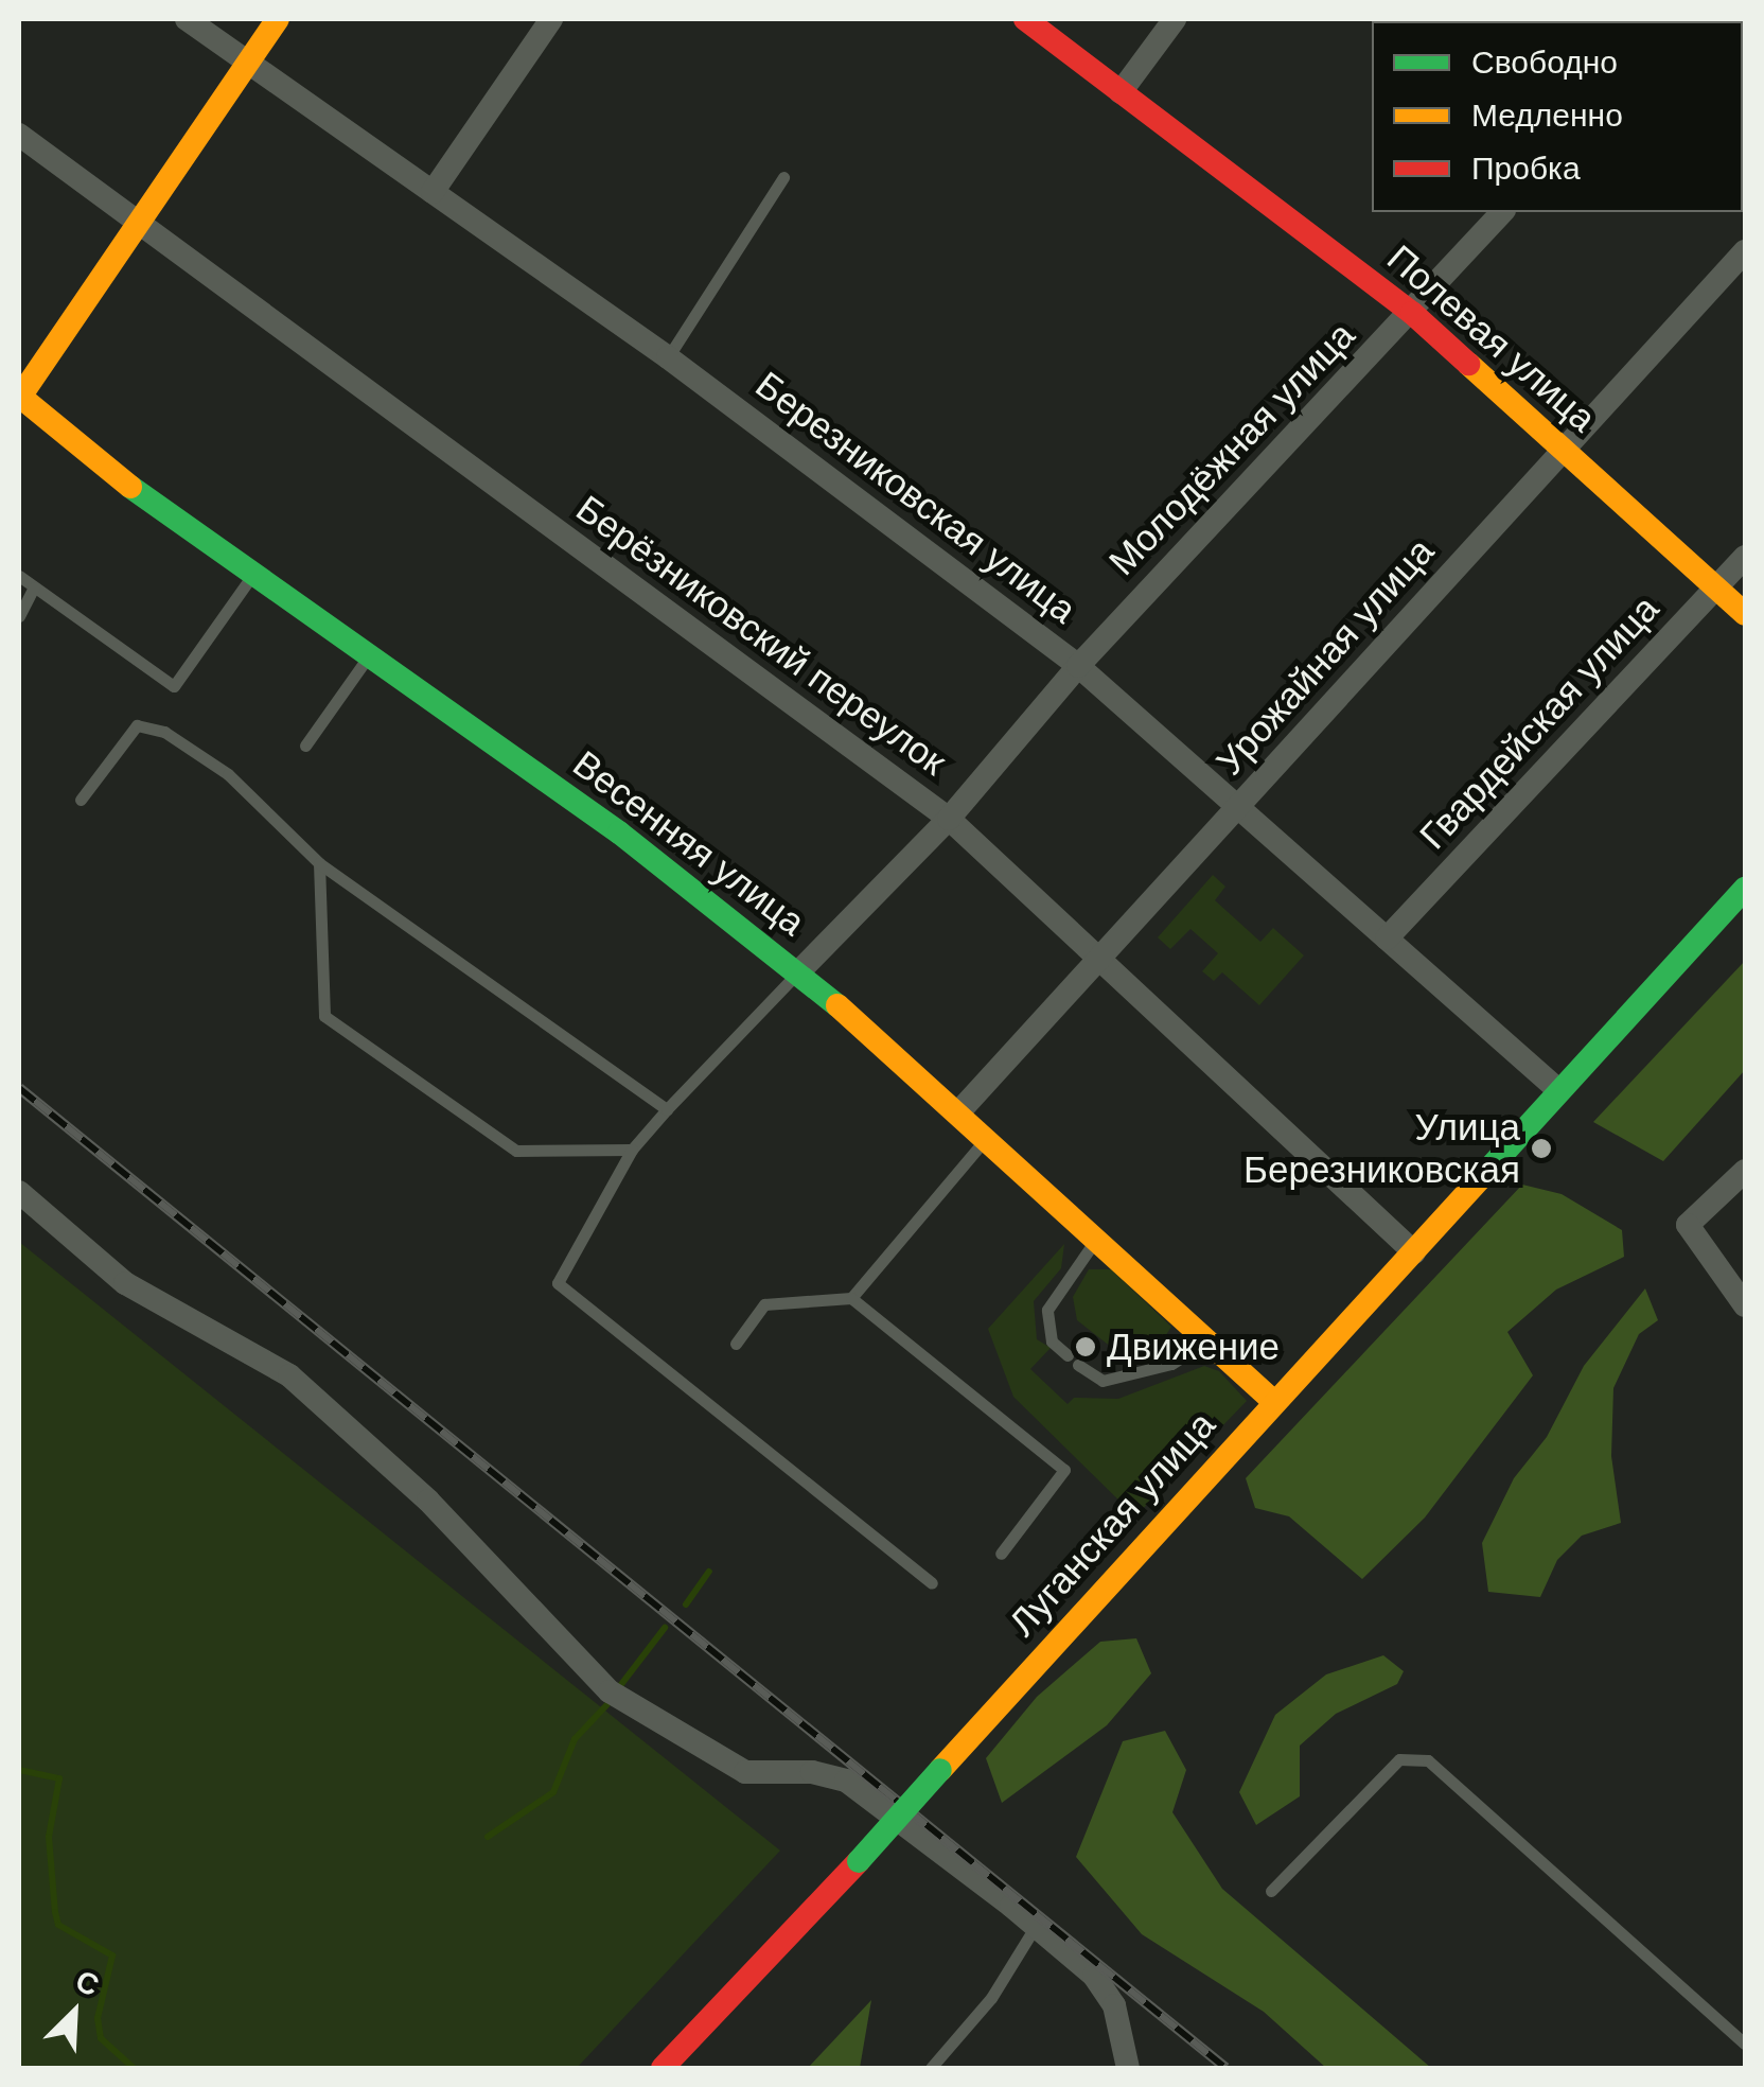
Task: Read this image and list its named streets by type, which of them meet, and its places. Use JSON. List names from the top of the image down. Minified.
{"streets":{"main road":["Полевая улица","Весенняя улица","Луганская улица"],"street":["Молодёжная улица","Березниковская улица","Берёзниковский переулок","Урожайная улица","Гвардейская улица"]},"crossings":[["Полевая улица","Молодёжная улица"],["Полевая улица","Урожайная улица"],["Полевая улица","Гвардейская улица"],["Молодёжная улица","Березниковская улица"],["Молодёжная улица","Берёзниковский переулок"],["Молодёжная улица","Весенняя улица"],["Березниковская улица","Урожайная улица"],["Березниковская улица","Гвардейская улица"],["Березниковская улица","Луганская улица"],["Берёзниковский переулок","Урожайная улица"],["Берёзниковский переулок","Луганская улица"],["Урожайная улица","Весенняя улица"],["Весенняя улица","Луганская улица"]],"places":["Улица Березниковская","Движение"],"legend":["Свободно","Медленно","Пробка"],"north":"top right"}
